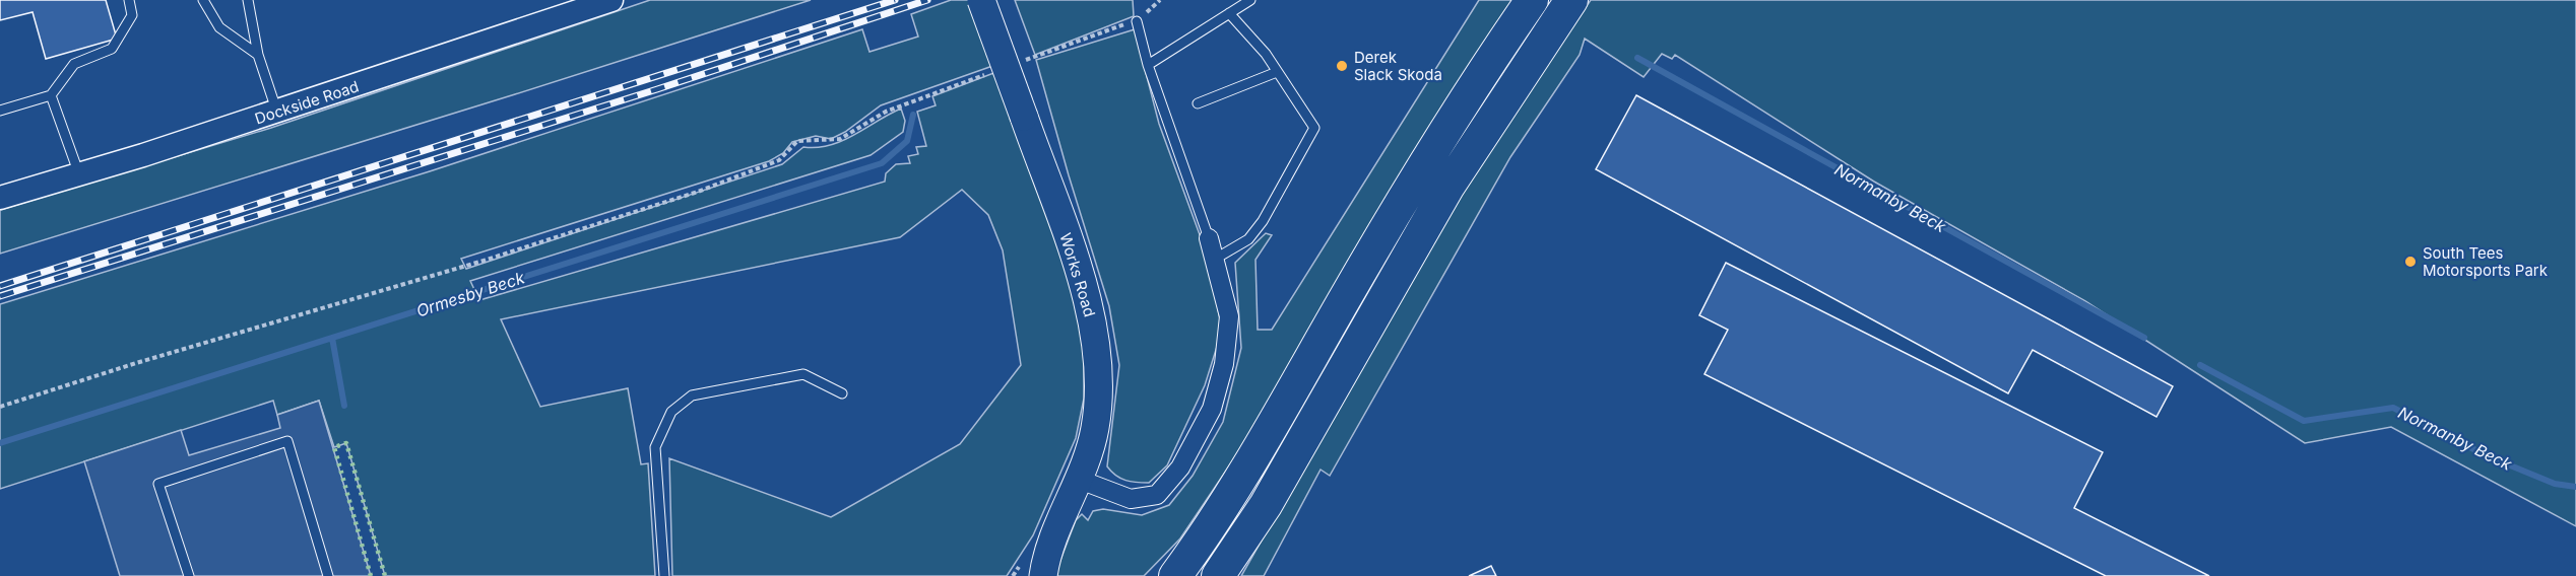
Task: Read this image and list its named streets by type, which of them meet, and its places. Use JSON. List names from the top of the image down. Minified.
{"streets":{"main road":["Works Road"],"street":["Dockside Road"]},"water":["Normanby Beck","Ormesby Beck"],"places":["Derek Slack Skoda","South Tees Motorsports Park"]}
